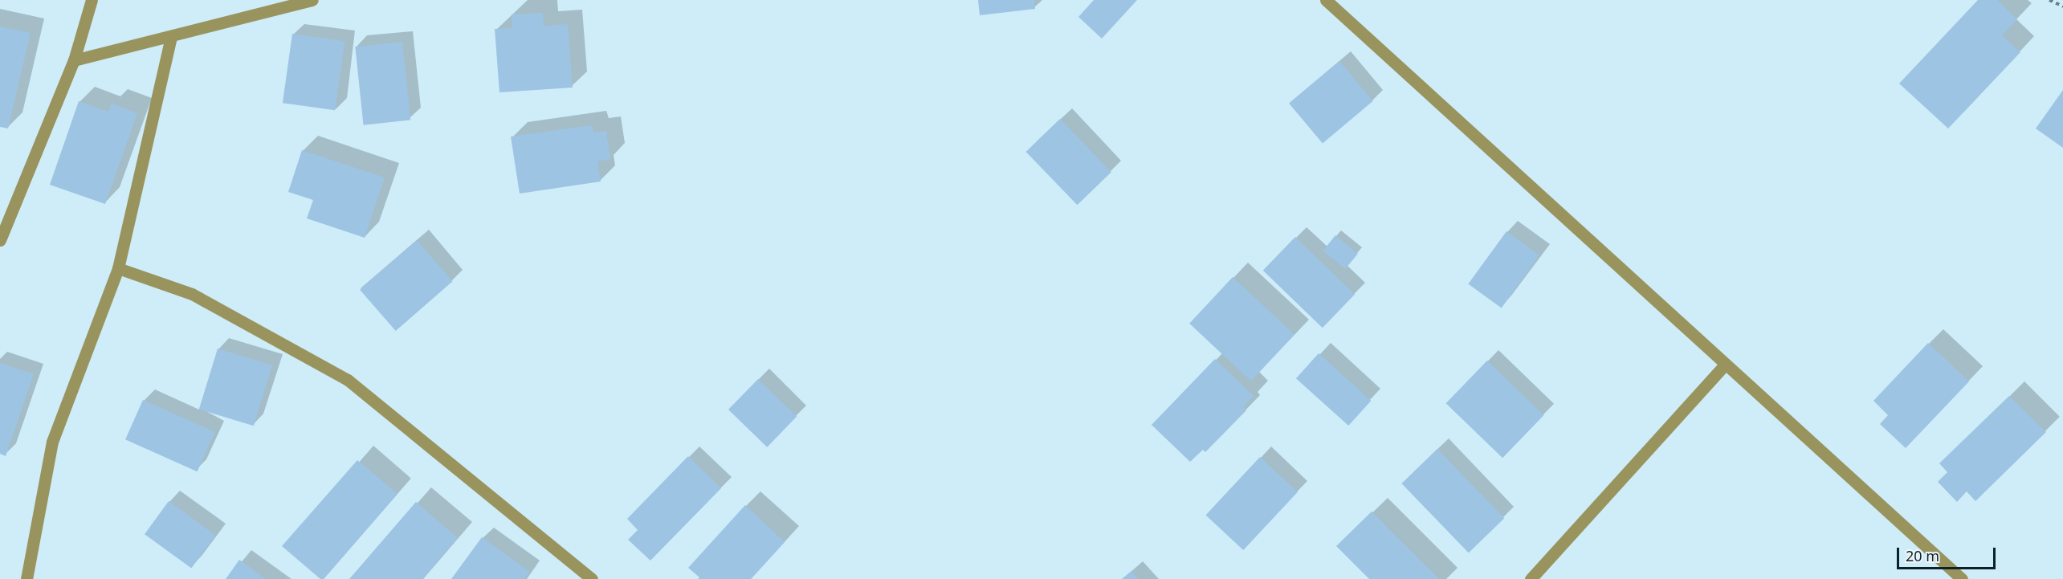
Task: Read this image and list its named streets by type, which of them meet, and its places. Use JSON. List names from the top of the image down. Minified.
{"scale_bar":"20 m"}
